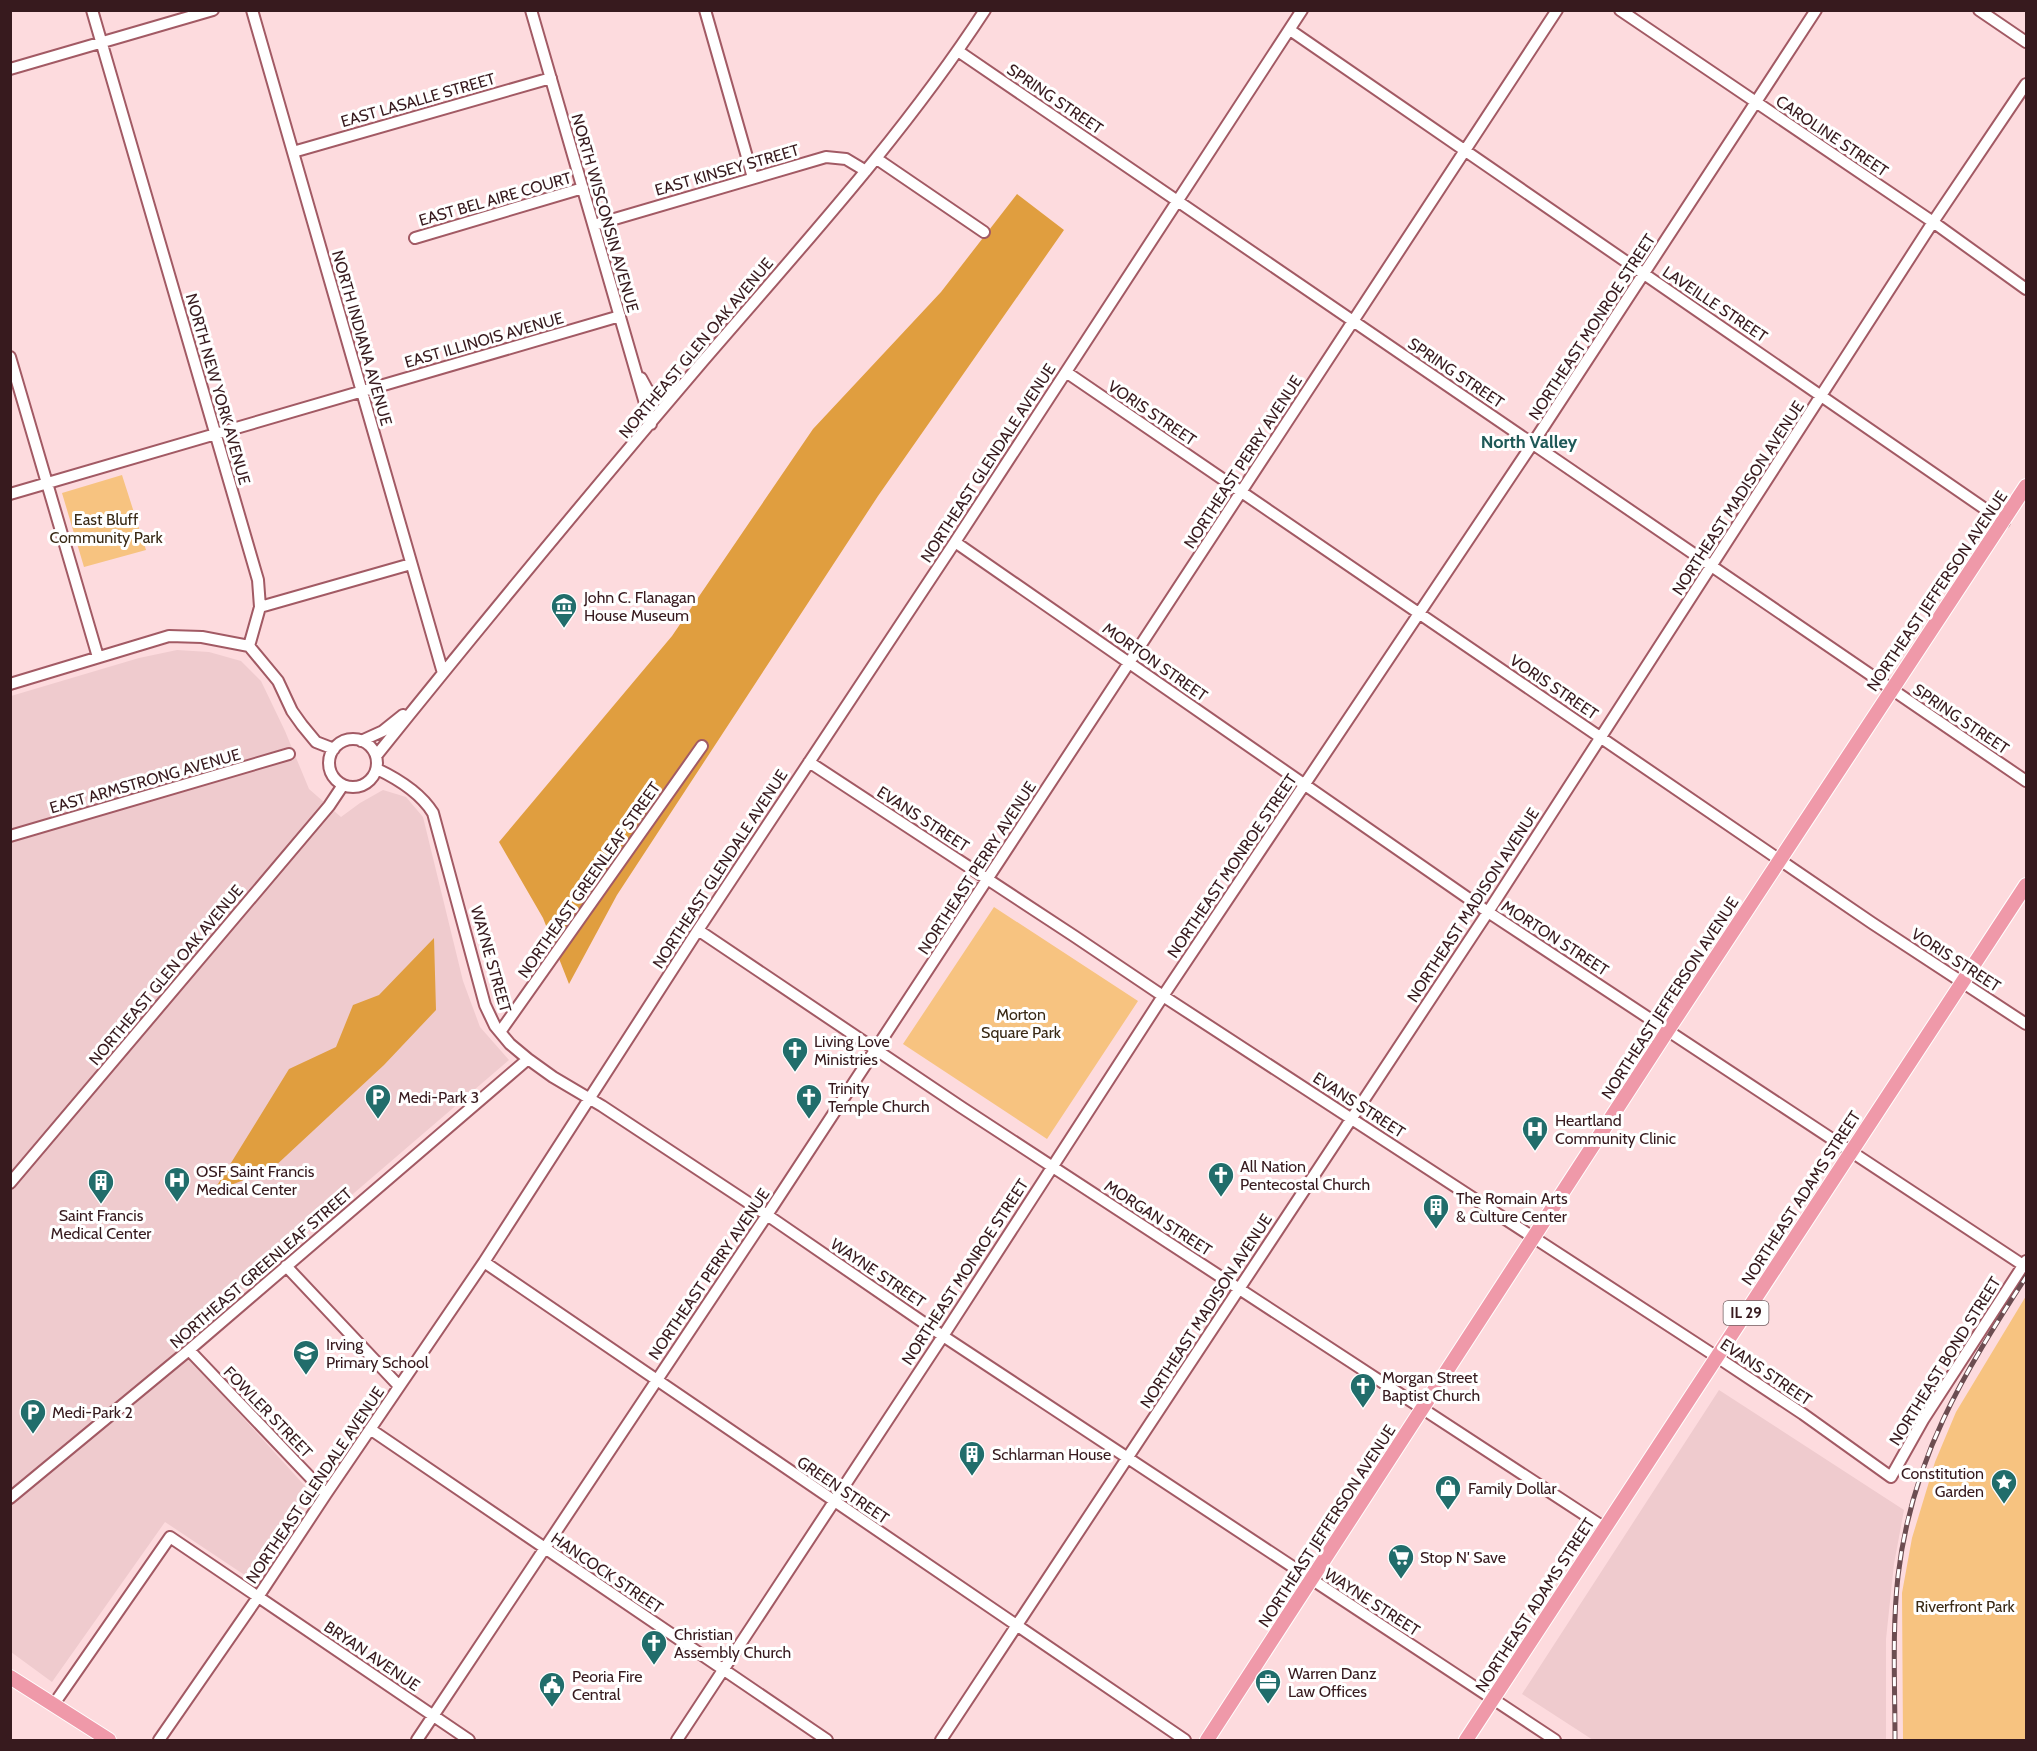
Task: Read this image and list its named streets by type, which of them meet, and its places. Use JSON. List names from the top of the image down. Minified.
{"streets":{"main road":["NORTHEAST JEFFERSON AVENUE","NORTHEAST ADAMS STREET","IL 29"],"street":["SPRING STREET","EAST LASALLE STREET","CAROLINE STREET","EAST KINSEY STREET","EAST BEL AIRE COURT","NORTH WISCONSIN AVENUE","LAVEILLE STREET","NORTHEAST MONROE STREET","NORTH INDIANA AVENUE","EAST ILLINOIS AVENUE","NORTHEAST GLEN OAK AVENUE","NORTH NEW YORK AVENUE","VORIS STREET","NORTHEAST PERRY AVENUE","NORTHEAST GLENDALE AVENUE","NORTHEAST MADISON AVENUE","MORTON STREET","EAST ARMSTRONG AVENUE","EVANS STREET","NORTHEAST GREENLEAF STREET","WAYNE STREET","MORGAN STREET","NORTHEAST BOND STREET","FOWLER STREET","GREEN STREET","HANCOCK STREET","BRYAN AVENUE"]},"crossings":[["SPRING STREET","NORTHEAST MONROE STREET"],["SPRING STREET","NORTHEAST GLEN OAK AVENUE"],["SPRING STREET","NORTHEAST PERRY AVENUE"],["SPRING STREET","NORTHEAST GLENDALE AVENUE"],["SPRING STREET","NORTHEAST MADISON AVENUE"],["SPRING STREET","NORTHEAST JEFFERSON AVENUE"],["EAST LASALLE STREET","NORTH WISCONSIN AVENUE"],["EAST LASALLE STREET","NORTH INDIANA AVENUE"],["CAROLINE STREET","NORTHEAST MONROE STREET"],["CAROLINE STREET","NORTHEAST MADISON AVENUE"],["EAST KINSEY STREET","NORTH WISCONSIN AVENUE"],["EAST KINSEY STREET","NORTHEAST GLEN OAK AVENUE"],["EAST BEL AIRE COURT","NORTH WISCONSIN AVENUE"],["NORTH WISCONSIN AVENUE","EAST ILLINOIS AVENUE"],["NORTH WISCONSIN AVENUE","NORTHEAST GLEN OAK AVENUE"],["LAVEILLE STREET","NORTHEAST MONROE STREET"],["LAVEILLE STREET","NORTHEAST PERRY AVENUE"],["LAVEILLE STREET","NORTHEAST GLENDALE AVENUE"],["LAVEILLE STREET","NORTHEAST MADISON AVENUE"],["LAVEILLE STREET","NORTHEAST JEFFERSON AVENUE"],["NORTHEAST MONROE STREET","VORIS STREET"],["NORTHEAST MONROE STREET","MORTON STREET"],["NORTHEAST MONROE STREET","EVANS STREET"],["NORTHEAST MONROE STREET","WAYNE STREET"],["NORTHEAST MONROE STREET","MORGAN STREET"],["NORTHEAST MONROE STREET","GREEN STREET"],["NORTHEAST MONROE STREET","HANCOCK STREET"],["NORTH INDIANA AVENUE","EAST ILLINOIS AVENUE"],["NORTH INDIANA AVENUE","NORTHEAST GLEN OAK AVENUE"],["EAST ILLINOIS AVENUE","NORTH NEW YORK AVENUE"],["NORTHEAST GLEN OAK AVENUE","WAYNE STREET"],["VORIS STREET","NORTHEAST PERRY AVENUE"],["VORIS STREET","NORTHEAST GLENDALE AVENUE"],["VORIS STREET","NORTHEAST MADISON AVENUE"],["VORIS STREET","NORTHEAST JEFFERSON AVENUE"],["VORIS STREET","NORTHEAST ADAMS STREET"],["NORTHEAST PERRY AVENUE","MORTON STREET"],["NORTHEAST PERRY AVENUE","EVANS STREET"],["NORTHEAST PERRY AVENUE","WAYNE STREET"],["NORTHEAST PERRY AVENUE","MORGAN STREET"],["NORTHEAST PERRY AVENUE","GREEN STREET"],["NORTHEAST PERRY AVENUE","HANCOCK STREET"],["NORTHEAST PERRY AVENUE","BRYAN AVENUE"],["NORTHEAST GLENDALE AVENUE","MORTON STREET"],["NORTHEAST GLENDALE AVENUE","EVANS STREET"],["NORTHEAST GLENDALE AVENUE","WAYNE STREET"],["NORTHEAST GLENDALE AVENUE","MORGAN STREET"],["NORTHEAST GLENDALE AVENUE","FOWLER STREET"],["NORTHEAST GLENDALE AVENUE","GREEN STREET"],["NORTHEAST GLENDALE AVENUE","HANCOCK STREET"],["NORTHEAST GLENDALE AVENUE","BRYAN AVENUE"],["NORTHEAST MADISON AVENUE","MORTON STREET"],["NORTHEAST MADISON AVENUE","EVANS STREET"],["NORTHEAST MADISON AVENUE","WAYNE STREET"],["NORTHEAST MADISON AVENUE","MORGAN STREET"],["NORTHEAST MADISON AVENUE","GREEN STREET"],["NORTHEAST JEFFERSON AVENUE","MORTON STREET"],["NORTHEAST JEFFERSON AVENUE","EVANS STREET"],["NORTHEAST JEFFERSON AVENUE","WAYNE STREET"],["NORTHEAST JEFFERSON AVENUE","MORGAN STREET"],["MORTON STREET","NORTHEAST ADAMS STREET"],["MORTON STREET","NORTHEAST BOND STREET"],["EVANS STREET","NORTHEAST ADAMS STREET"],["EVANS STREET","NORTHEAST BOND STREET"],["NORTHEAST GREENLEAF STREET","WAYNE STREET"],["NORTHEAST GREENLEAF STREET","FOWLER STREET"],["WAYNE STREET","NORTHEAST ADAMS STREET"],["NORTHEAST ADAMS STREET","MORGAN STREET"]],"districts":["North Valley"],"parks":["East Bluff Community Park","Morton Square Park","Riverfront Park"],"places":{"museum":["John C. Flanagan House Museum"],"church":["Living Love Ministries","Trinity Temple Church","All Nation Pentecostal Church","Morgan Street Baptist Church","Christian Assembly Church"],"parking":["Medi-Park 3","Medi-Park 2"],"hospital":["Heartland Community Clinic","OSF Saint Francis Medical Center"],"building":["Saint Francis Medical Center","The Romain Arts & Culture Center","Schlarman House"],"school or university":["Irving Primary School"],"place":["Constitution Garden"],"shop":["Family Dollar"],"supermarket":["Stop N' Save"],"office":["Warren Danz Law Offices"],"public building":["Peoria Fire Central"]}}
